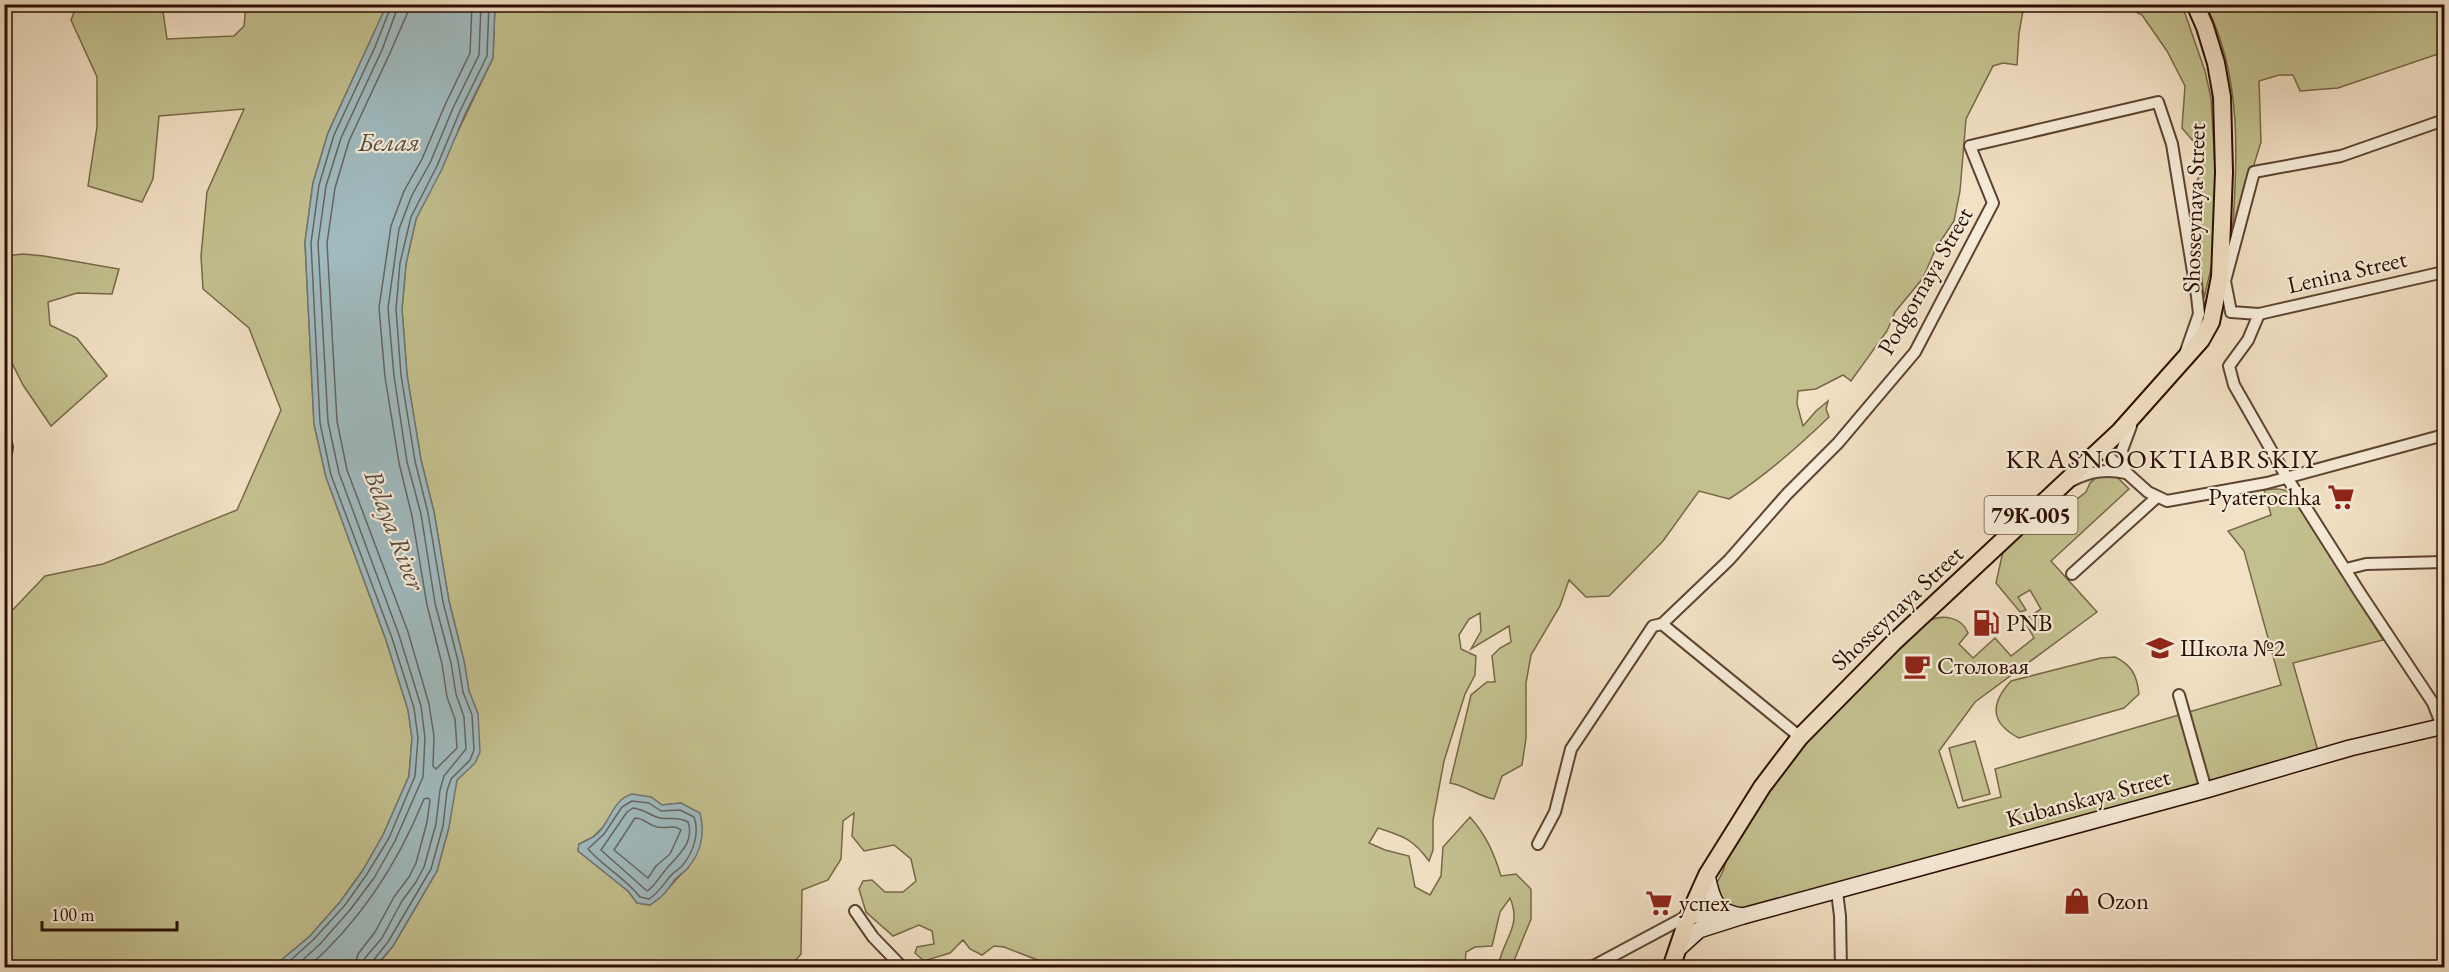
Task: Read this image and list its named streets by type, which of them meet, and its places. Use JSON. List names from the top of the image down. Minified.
{"streets":{"main road":["Shosseynaya Street","79К-005","Kubanskaya Street"],"street":["Lenina Street","Podgornaya Street"]},"crossings":[["Shosseynaya Street","Podgornaya Street"]],"districts":["KRASNOOKTIABRSKIY"],"water":["Белая","Belaya River"],"places":{"supermarket":["Pyaterochka","успех"],"fuel station":["PNB"],"school or university":["Школа №2"],"cafe":["Столовая"],"shop":["Ozon"]},"scale_bar":"100 m"}
